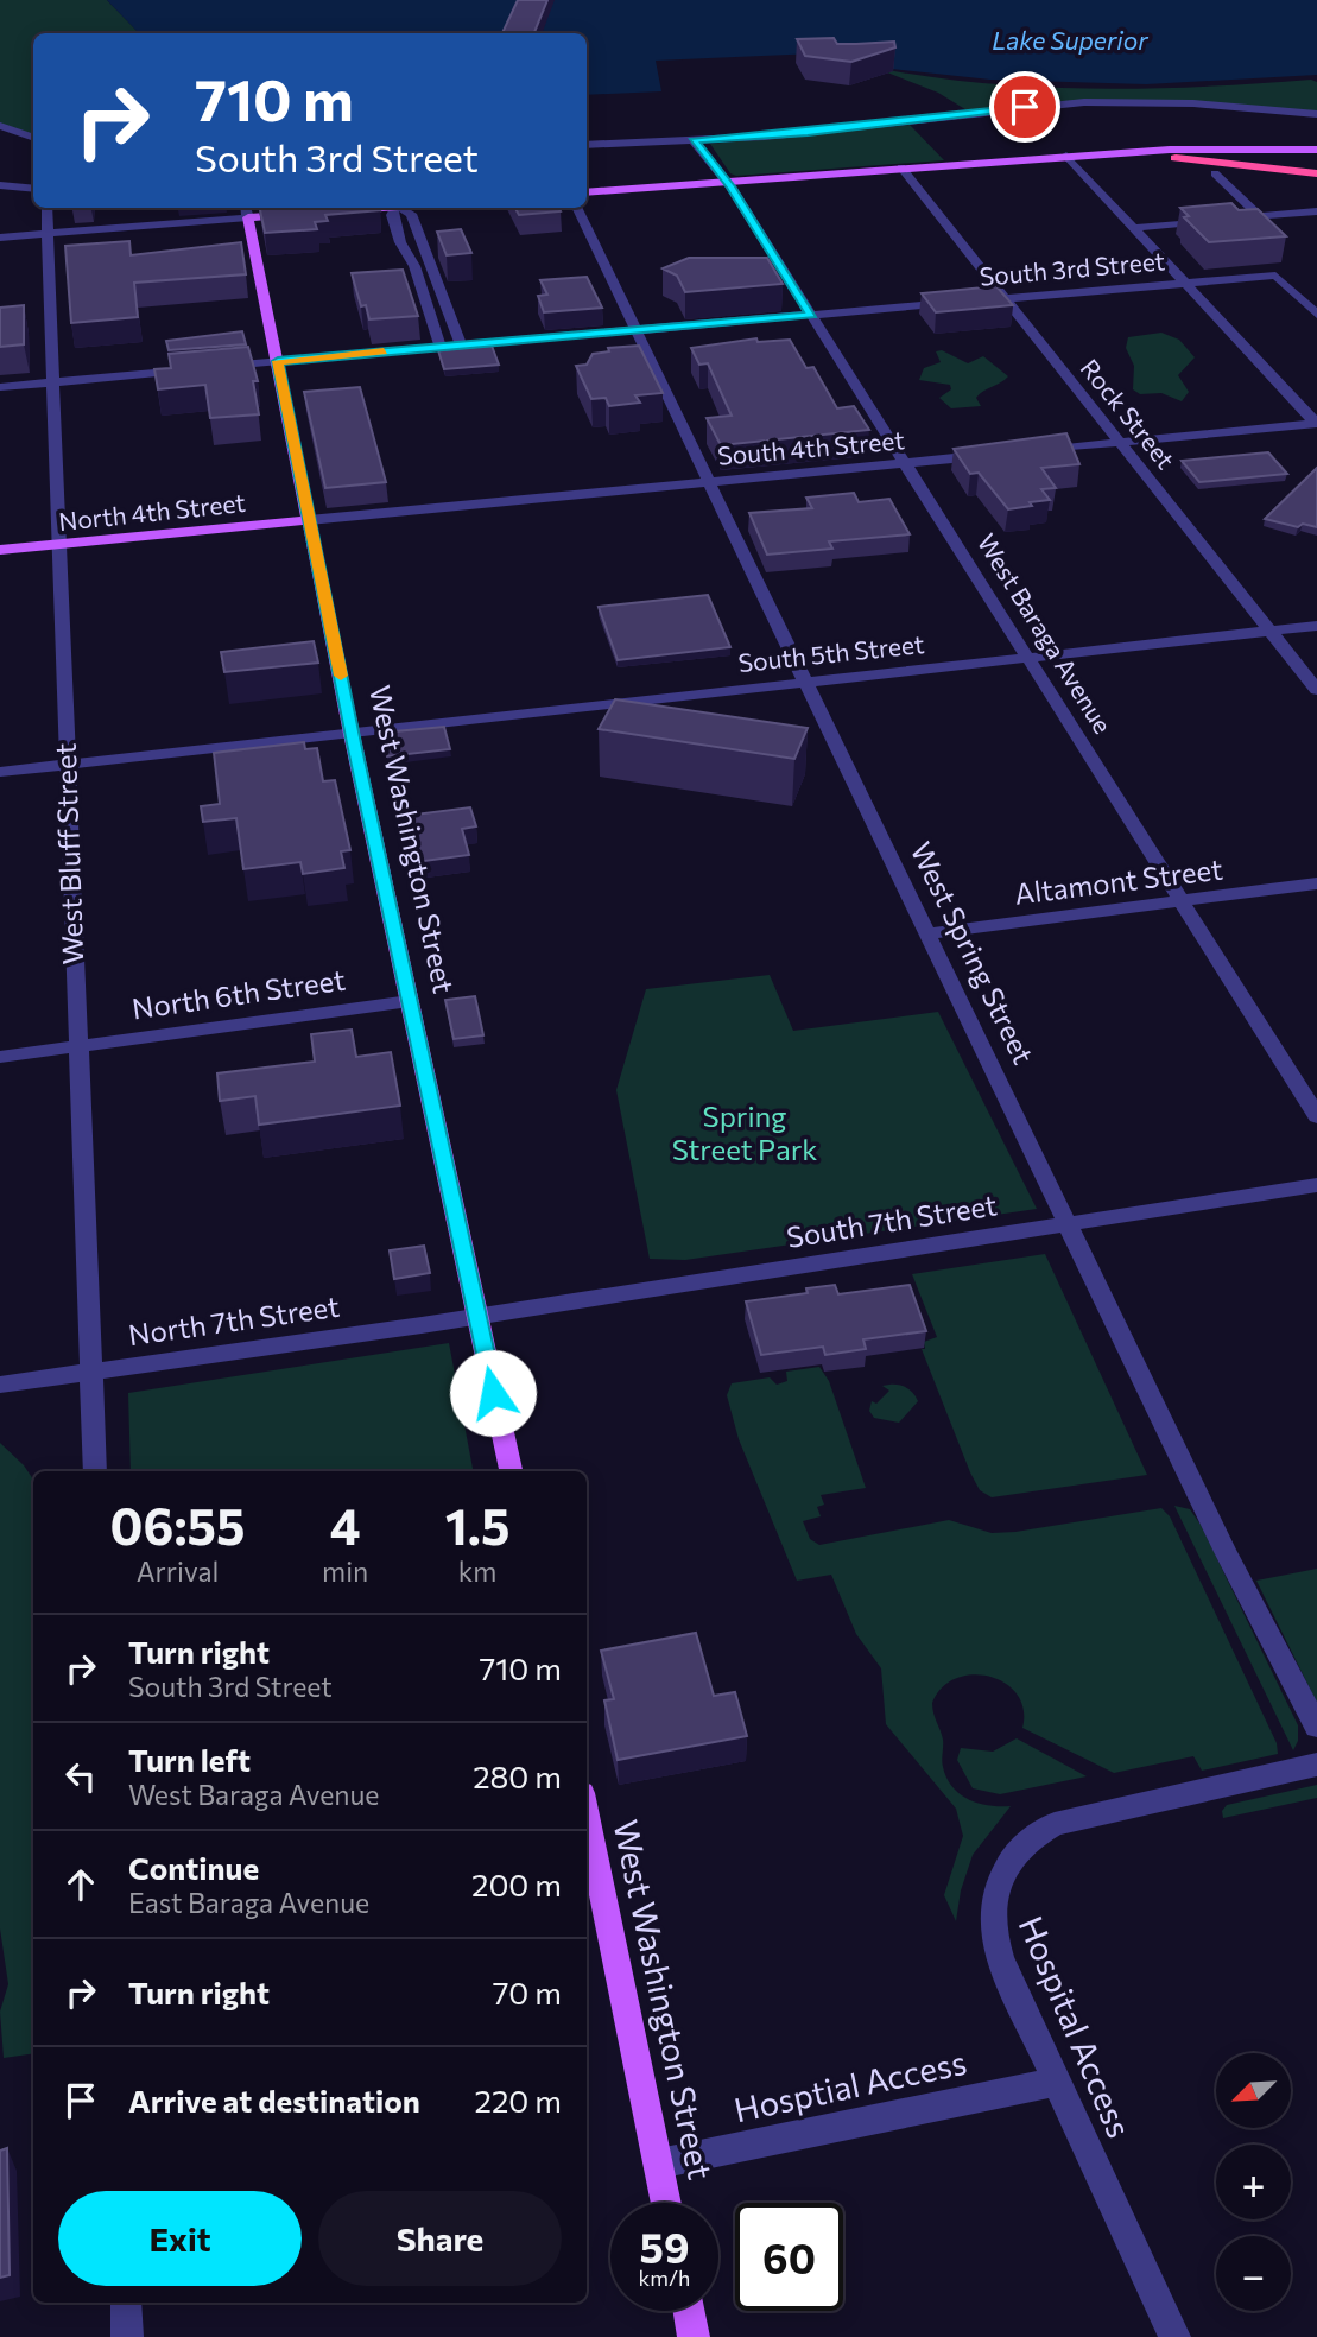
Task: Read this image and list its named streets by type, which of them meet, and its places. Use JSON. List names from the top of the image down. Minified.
{"streets":{"main road":["North 4th Street","West Washington Street"],"street":["South 3rd Street","Rock Street","South 4th Street","West Baraga Avenue","South 5th Street","West Bluff Street","Altamont Street","West Spring Street","North 6th Street","South 7th Street","North 7th Street","Hospital Access","Hosptial Access"]},"crossings":[["South 3rd Street","Rock Street"],["South 3rd Street","West Baraga Avenue"],["South 3rd Street","West Washington Street"],["South 3rd Street","West Spring Street"],["Rock Street","South 5th Street"],["South 4th Street","North 4th Street"],["South 4th Street","West Baraga Avenue"],["South 4th Street","West Washington Street"],["South 4th Street","West Spring Street"],["North 4th Street","West Washington Street"],["North 4th Street","West Bluff Street"],["West Baraga Avenue","South 5th Street"],["West Baraga Avenue","Altamont Street"],["South 5th Street","West Washington Street"],["South 5th Street","West Bluff Street"],["South 5th Street","West Spring Street"],["West Washington Street","North 6th Street"],["West Washington Street","South 7th Street"],["West Washington Street","North 7th Street"],["West Washington Street","Hosptial Access"],["West Bluff Street","North 6th Street"],["West Bluff Street","North 7th Street"],["Altamont Street","West Spring Street"],["West Spring Street","South 7th Street"],["South 7th Street","North 7th Street"],["Hospital Access","Hosptial Access"]],"water":["Lake Superior"],"parks":["Spring Street Park"],"north":"bottom left","page":{"turn":["710 m","South 3rd Street"],"eta":["06:55","Arrival","4","min","1.5","km"],"list":[{"name":"Turn right","note":"South 3rd Street","value":"710 m"},{"name":"Turn left","note":"West Baraga Avenue","value":"280 m"},{"name":"Continue","note":"East Baraga Avenue","value":"200 m"},{"name":"Turn right","value":"70 m"},{"name":"Arrive at destination","value":"220 m"}],"map_buttons":["+","−"],"buttons":["Exit","Share"],"speed":"59 km/h","limit":"60"}}
